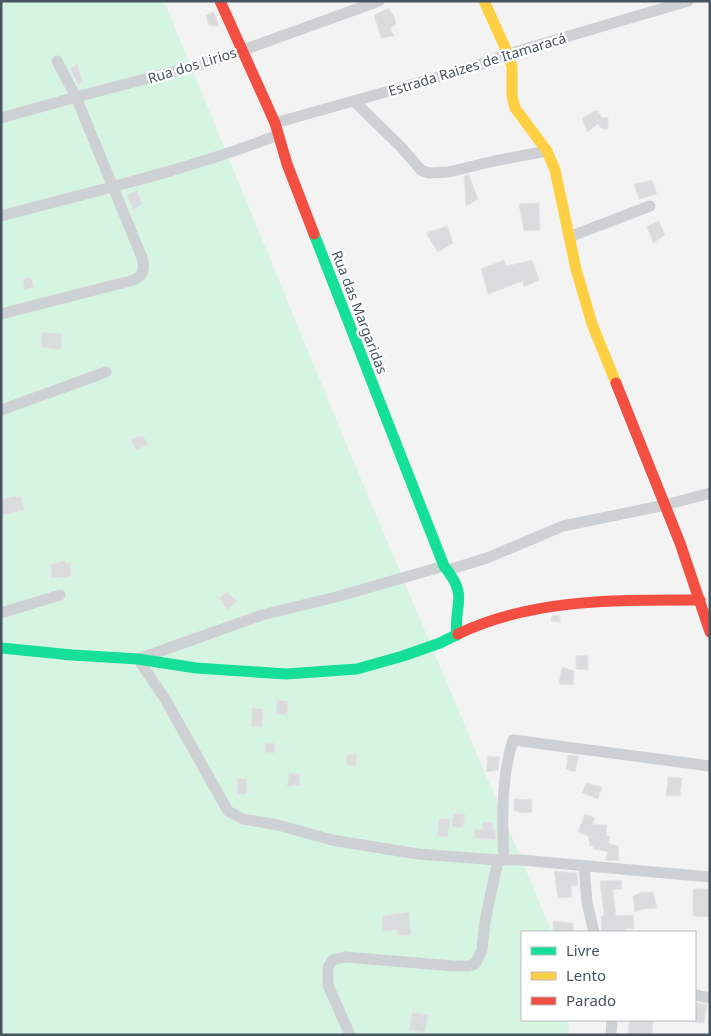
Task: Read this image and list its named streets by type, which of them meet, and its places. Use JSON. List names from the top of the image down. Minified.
{"streets":{"street":["Estrada Raizes de Itamaracá","Rua dos Lirios","Rua das Margaridas"]},"crossings":[["Estrada Raizes de Itamaracá","Rua das Margaridas"],["Rua dos Lirios","Rua das Margaridas"]],"legend":["Livre","Lento","Parado"]}
